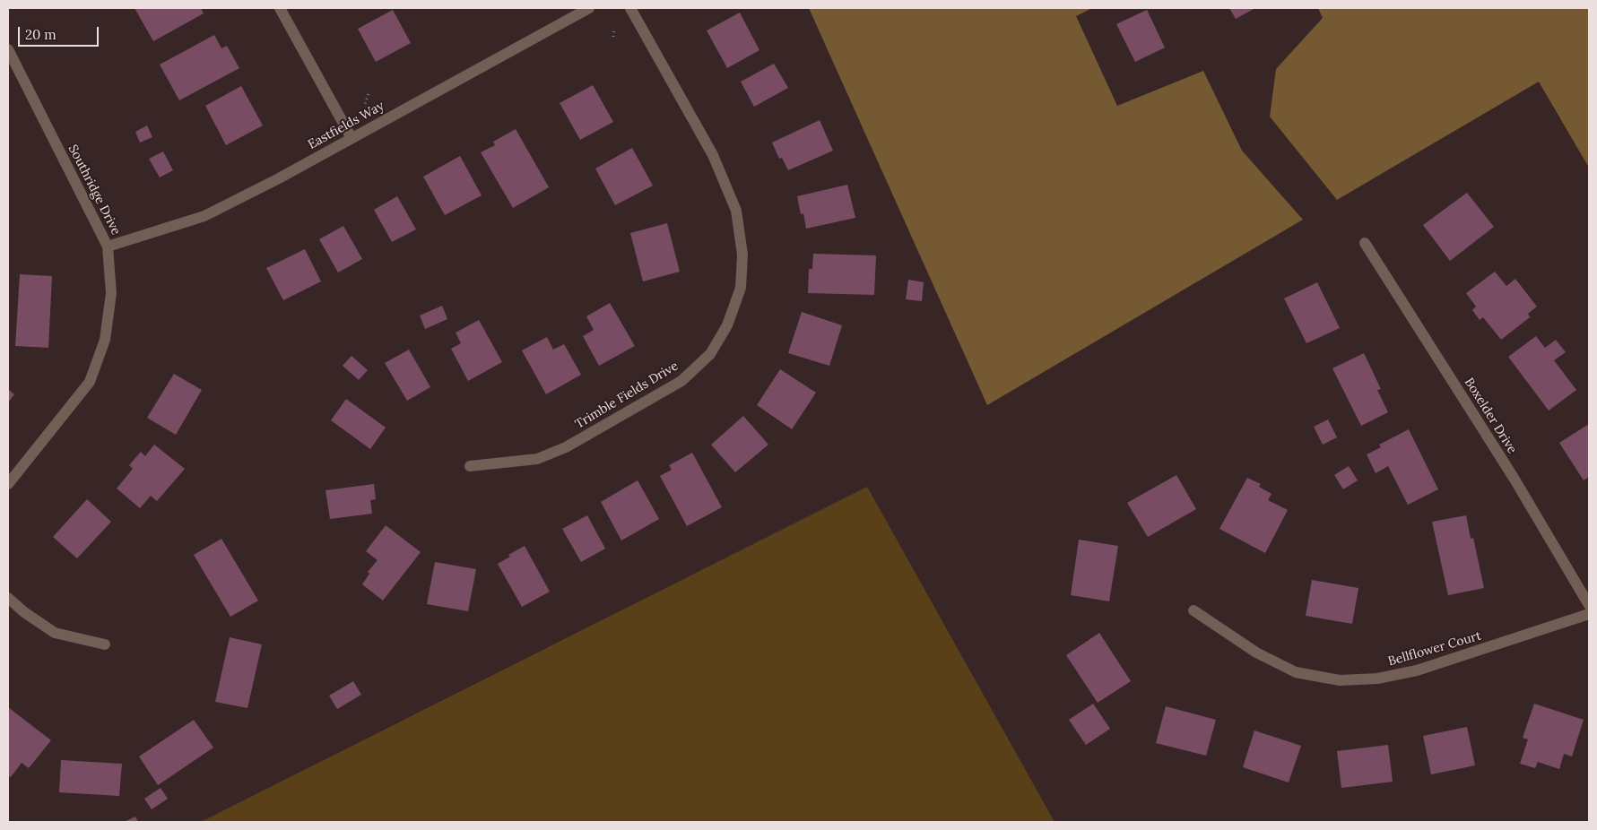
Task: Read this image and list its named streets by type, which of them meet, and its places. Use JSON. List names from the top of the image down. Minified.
{"streets":{"street":["Eastfields Way","Southridge Drive","Trimble Fields Drive","Boxelder Drive","Bellflower Court"]},"crossings":[["Eastfields Way","Southridge Drive"]],"scale_bar":"20 m"}
